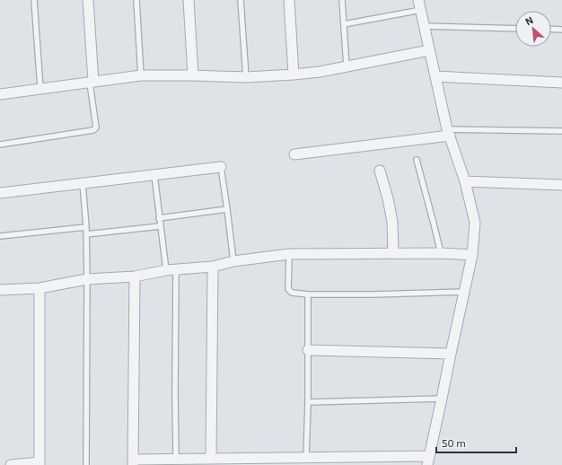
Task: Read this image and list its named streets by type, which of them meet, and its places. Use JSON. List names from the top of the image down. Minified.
{"scale_bar":"50 m","north":"top left"}
